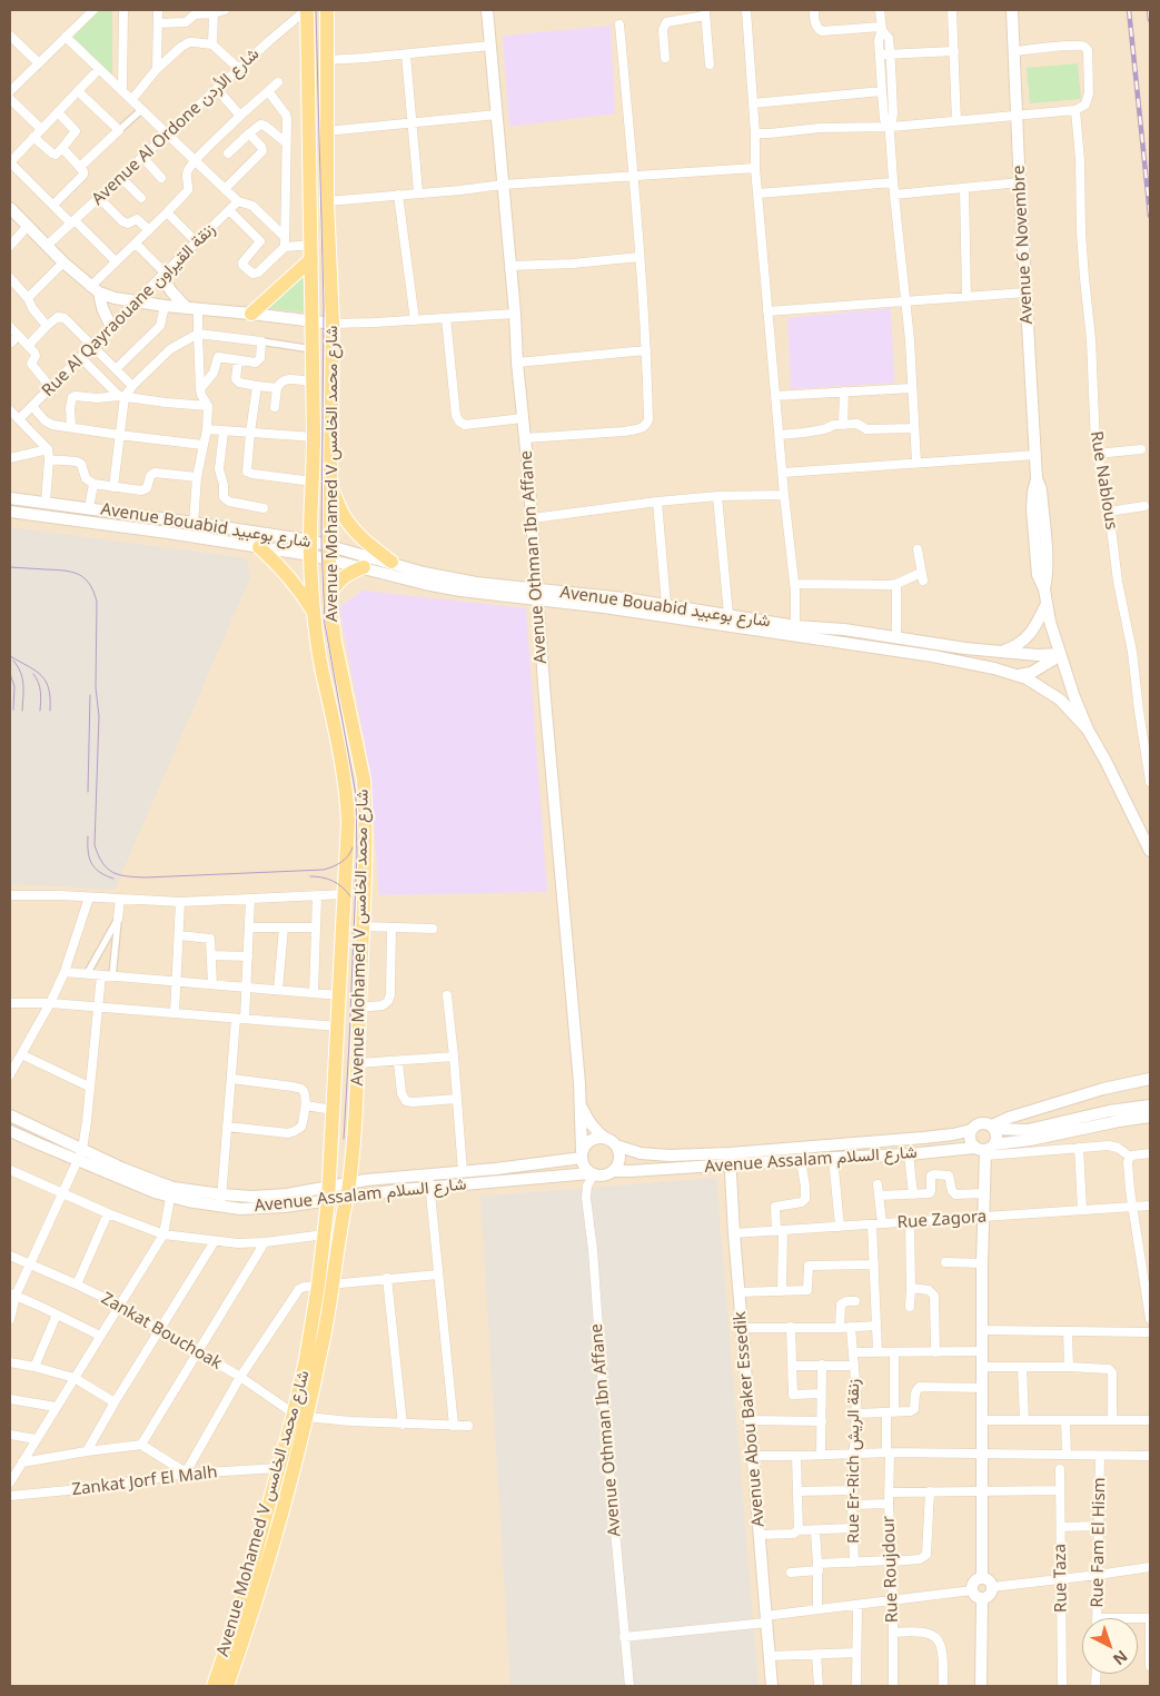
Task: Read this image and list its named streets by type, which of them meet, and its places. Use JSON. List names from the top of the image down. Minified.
{"streets":{"main road":["Avenue Mohamed V شارع محمد الخامس"],"street":["Avenue Al Ordone شارع الأردن","Avenue 6 Novembre","Rue Al Qayraouane زنقة القيراون","Rue Nablous","Avenue Bouabid شارع بوعبيد","Avenue Othman Ibn Affane","Avenue Assalam شارع السلام","Rue Zagora","Zankat Bouchoak","Avenue Abou Baker Essedik","Rue Er-Rich زنقة الريش","Zankat Jorf El Malh","Rue Fam El Hism","Rue Roujdour","Rue Taza"]},"crossings":[["Avenue Al Ordone شارع الأردن","Avenue Mohamed V شارع محمد الخامس"],["Avenue 6 Novembre","Avenue Bouabid شارع بوعبيد"],["Avenue Mohamed V شارع محمد الخامس","Avenue Bouabid شارع بوعبيد"],["Avenue Mohamed V شارع محمد الخامس","Avenue Assalam شارع السلام"],["Avenue Mohamed V شارع محمد الخامس","Zankat Bouchoak"],["Avenue Mohamed V شارع محمد الخامس","Zankat Jorf El Malh"],["Avenue Bouabid شارع بوعبيد","Avenue Othman Ibn Affane"],["Avenue Othman Ibn Affane","Avenue Assalam شارع السلام"],["Avenue Assalam شارع السلام","Avenue Abou Baker Essedik"],["Rue Zagora","Avenue Abou Baker Essedik"]],"north":"bottom right"}
